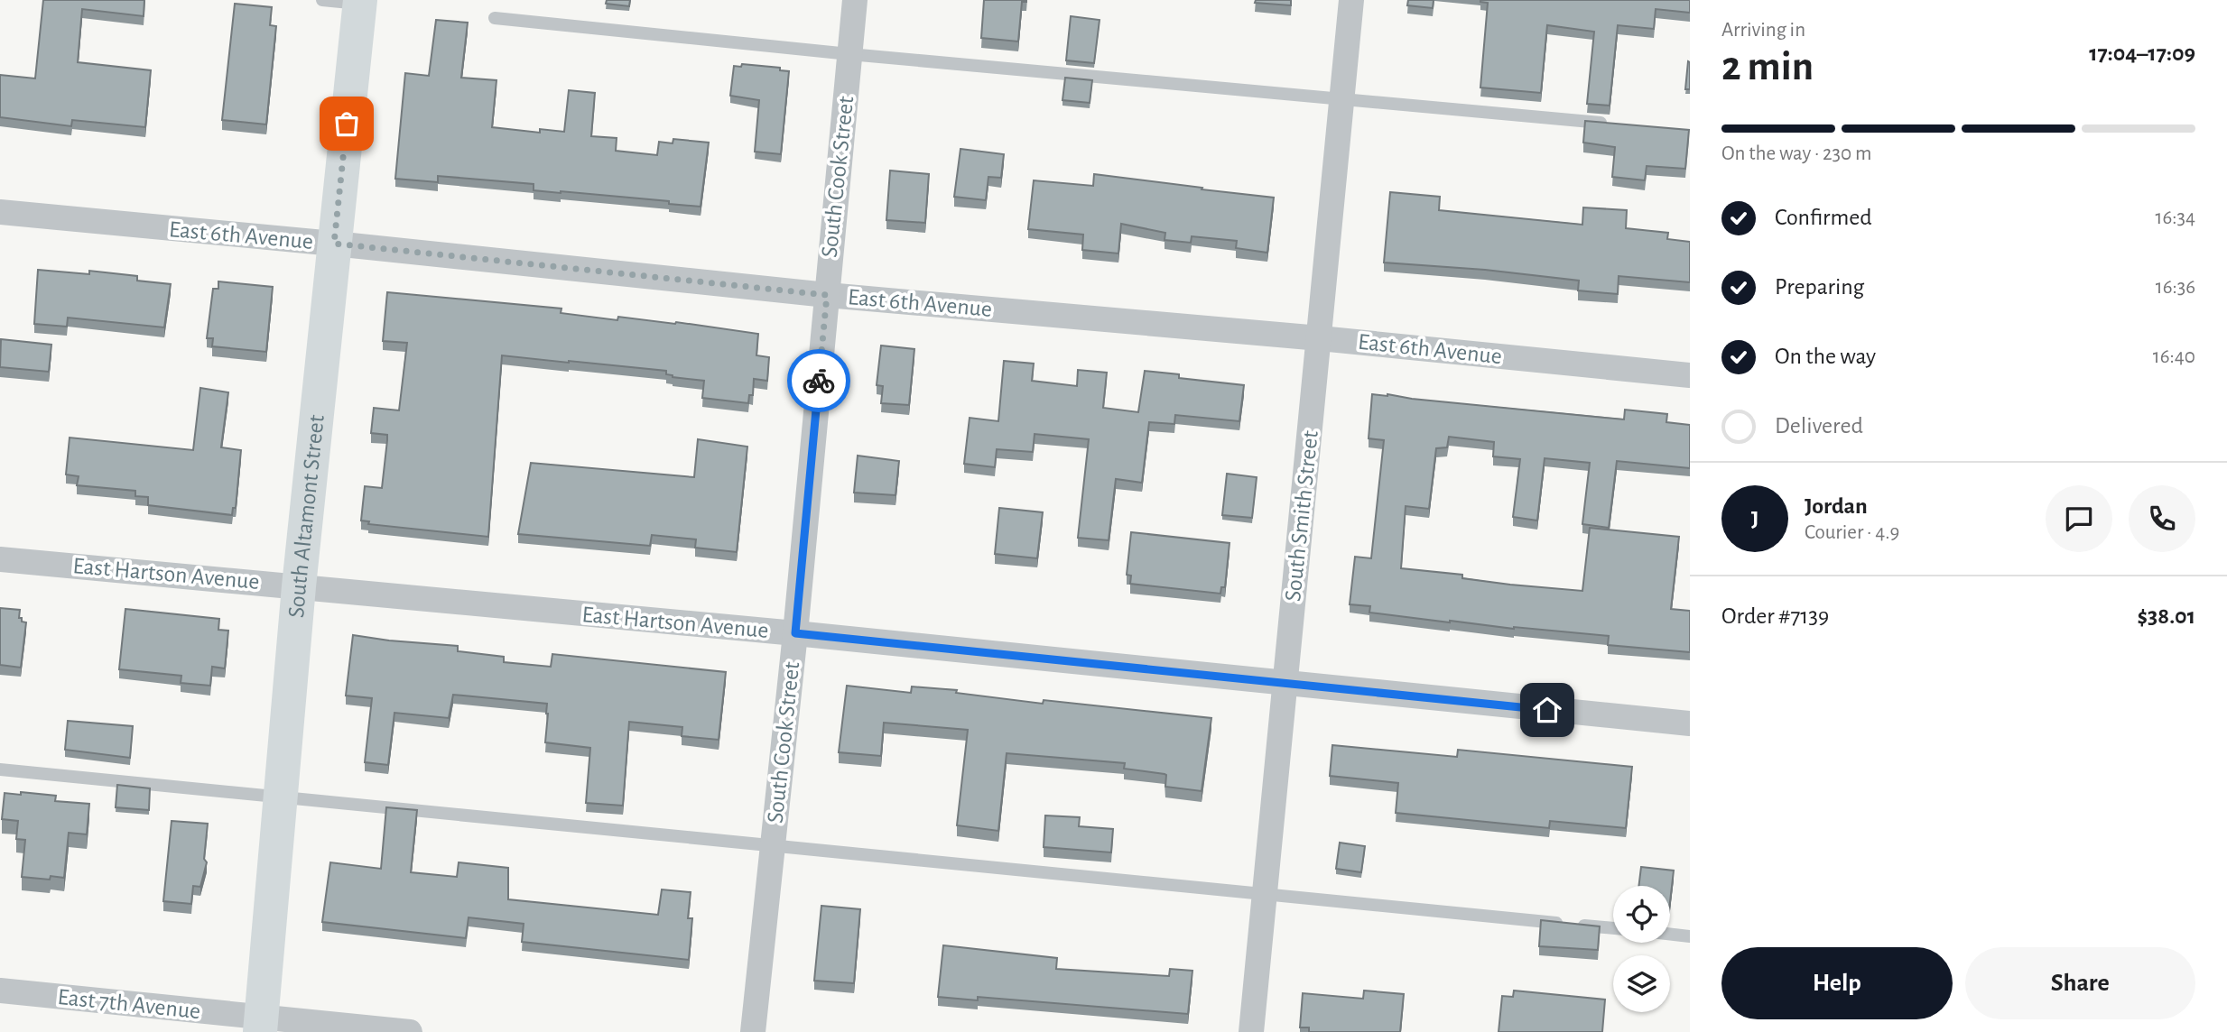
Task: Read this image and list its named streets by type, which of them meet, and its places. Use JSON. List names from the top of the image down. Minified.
{"streets":{"street":["South Cook Street","East 6th Avenue","South Altamont Street","South Smith Street","East Hartson Avenue","East 7th Avenue"]},"crossings":[["South Cook Street","East 6th Avenue"],["South Cook Street","East Hartson Avenue"],["East 6th Avenue","South Altamont Street"],["East 6th Avenue","South Smith Street"],["South Altamont Street","East Hartson Avenue"],["South Altamont Street","East 7th Avenue"],["South Smith Street","East Hartson Avenue"]],"page":{"heading":["2 min","Arriving in","17:04–17:09"],"panel":["Jordan","Courier · 4.9","Order #7139","$38.01"],"bar":"On the way · 230 m","list":[["Confirmed","16:34"],["Preparing","16:36"],["On the way","16:40"],"Delivered"],"round":"J","buttons":["Help","Share"]}}
